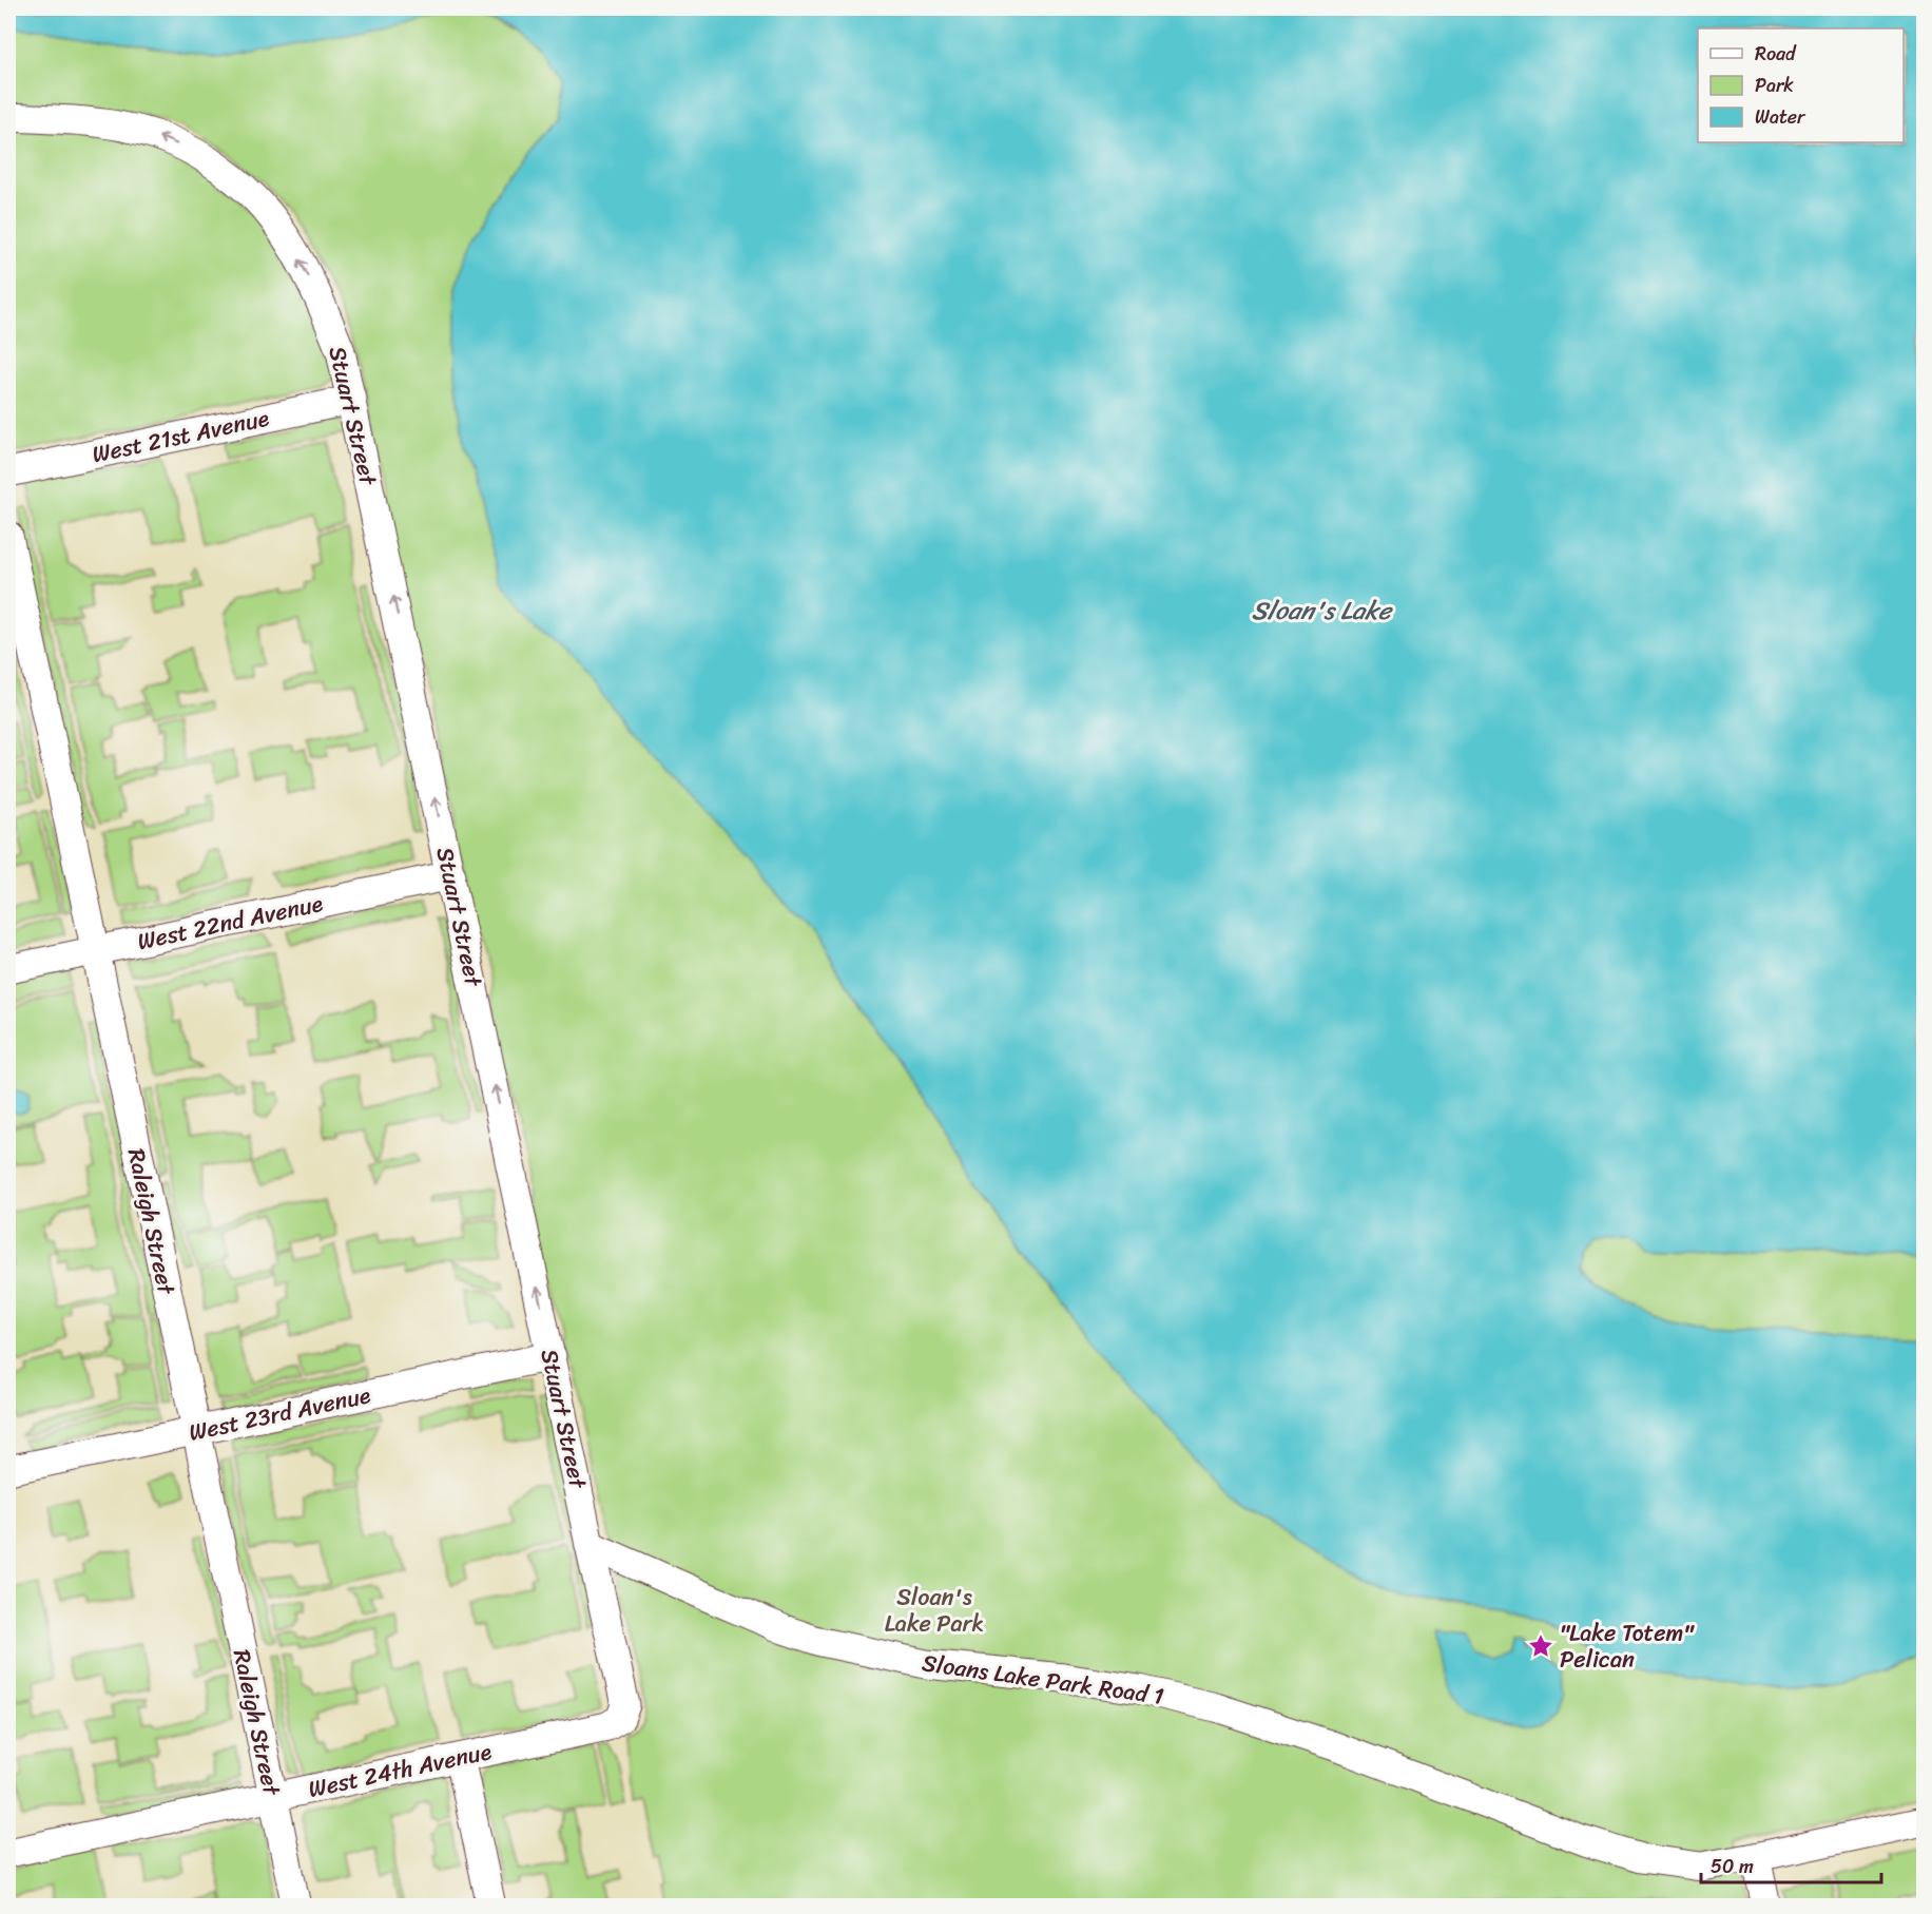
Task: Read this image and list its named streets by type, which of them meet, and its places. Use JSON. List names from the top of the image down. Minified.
{"streets":{"street":["Stuart Street","West 21st Avenue","West 22nd Avenue","Raleigh Street","West 23rd Avenue","Sloans Lake Park Road 1","West 24th Avenue"]},"crossings":[["Stuart Street","West 21st Avenue"],["Stuart Street","West 22nd Avenue"],["Stuart Street","West 23rd Avenue"],["Stuart Street","Sloans Lake Park Road 1"],["Stuart Street","West 24th Avenue"],["West 22nd Avenue","Raleigh Street"],["Raleigh Street","West 23rd Avenue"],["Raleigh Street","West 24th Avenue"]],"one_way":["Stuart Street"],"water":["Sloan's Lake"],"parks":["Sloan's Lake Park"],"places":{"place":["\"Lake Totem\" Pelican"]},"legend":["Road","Park","Water"],"scale_bar":"50 m"}
